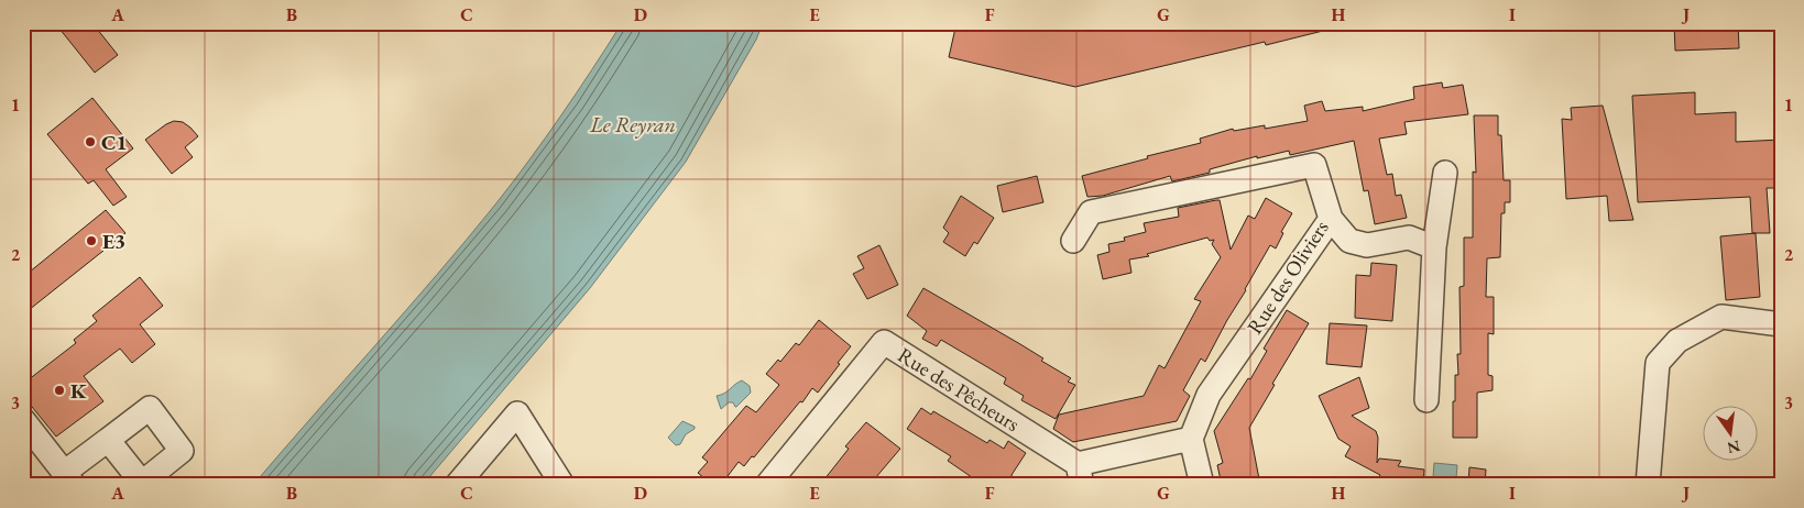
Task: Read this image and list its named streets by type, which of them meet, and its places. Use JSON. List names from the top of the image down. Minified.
{"streets":{"street":["Rue des Oliviers","Rue des Pêcheurs"]},"water":["Le Reyran"],"places":["C1","E3","K"],"north":"bottom","grid":{"columns":["A","B","C","D","E","F","G","H","I","J"],"rows":["1","2","3"]}}
